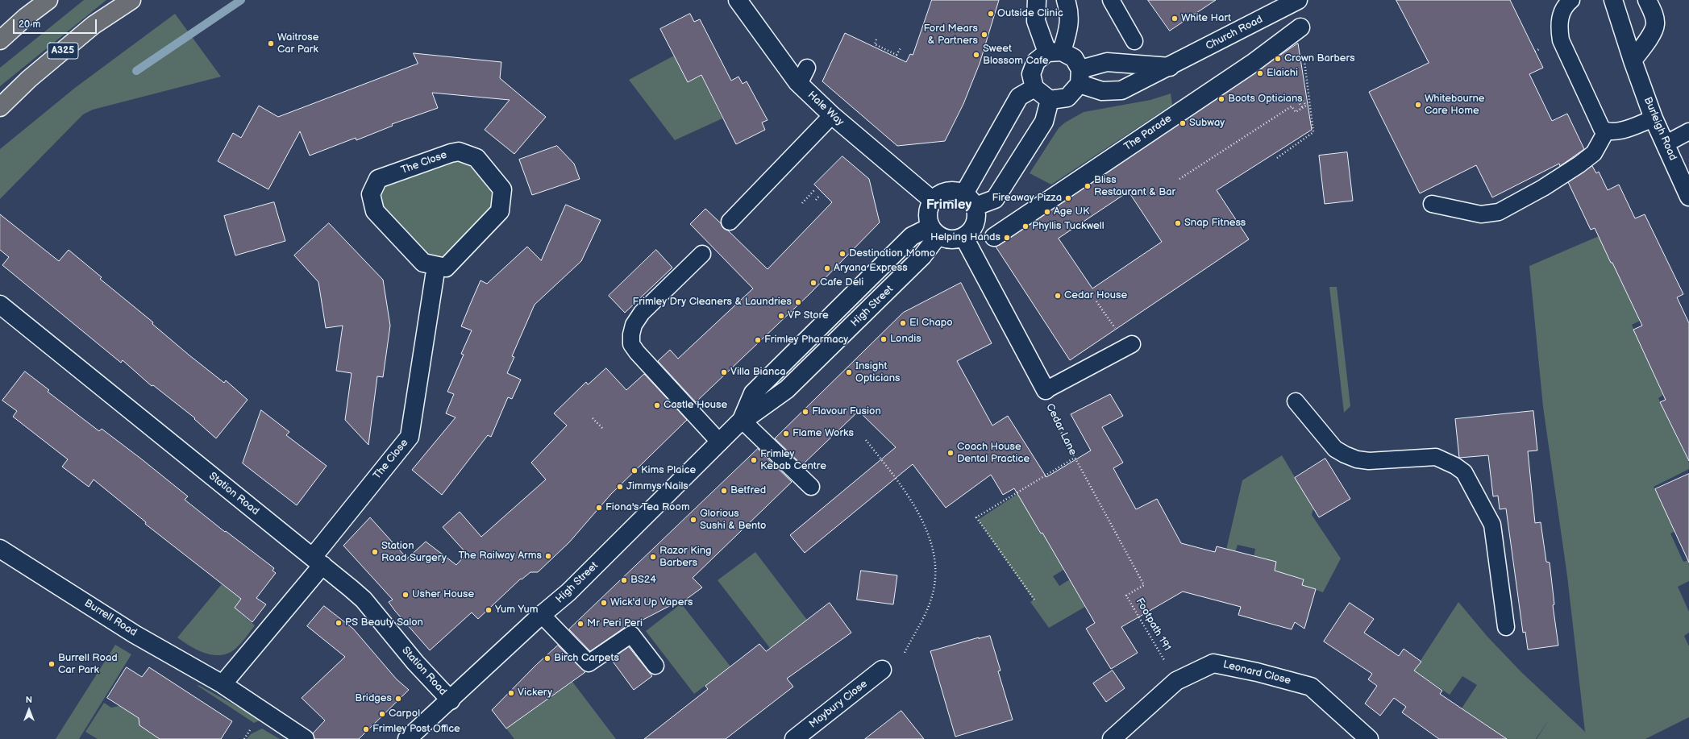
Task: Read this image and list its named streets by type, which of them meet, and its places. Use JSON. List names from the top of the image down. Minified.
{"streets":{"main road":["A325"],"street":["Church Road","Hale Way","Burleigh Road","The Parade","The Close","High Street","Cedar Lane","Station Road","Burrell Road","Leonard Close","Maybury Close"],"path":["Footpath 191"]},"crossings":[["Hale Way","High Street"],["Hale Way","Cedar Lane"],["The Close","Station Road"],["High Street","Cedar Lane"],["High Street","Station Road"],["Cedar Lane","Footpath 191"]],"districts":["Frimley"],"places":["Outside Clinic","White Hart","Ford Mears & Partners","Waitrose Car Park","Sweet Blossom Cafe","Crown Barbers","Elaichi","Boots Opticians","Whitebourne Care Home","Subway","Bliss Restaurant & Bar","Fireaway Pizza","Age UK","Snap Fitness","Phyllis Tuckwell","Helping Hands","Destination Momo","Aryana Express","Cafe Deli","Cedar House","Frimley Dry Cleaners & Laundries","VP Store","El Chapo","Londis","Frimley Pharmacy","Villa Bianca","Insight Opticians","Castle House","Flavour Fusion","Flame Works","Coach House Dental Practice","Frimley Kebab Centre","Kims Plaice","Jimmys Nails","Betfred","Fiona's Tea Room","Glorious Sushi & Bento","Station Road Surgery","The Railway Arms","Razor King Barbers","BS24","Usher House","Wick'd Up Vapers","Yum Yum","PS Beauty Salon","Mr Peri Peri","Birch Carpets","Burrell Road Car Park","Vickery","Bridges","Carpol","Frimley Post Office"],"scale_bar":"20 m","north":"top"}
